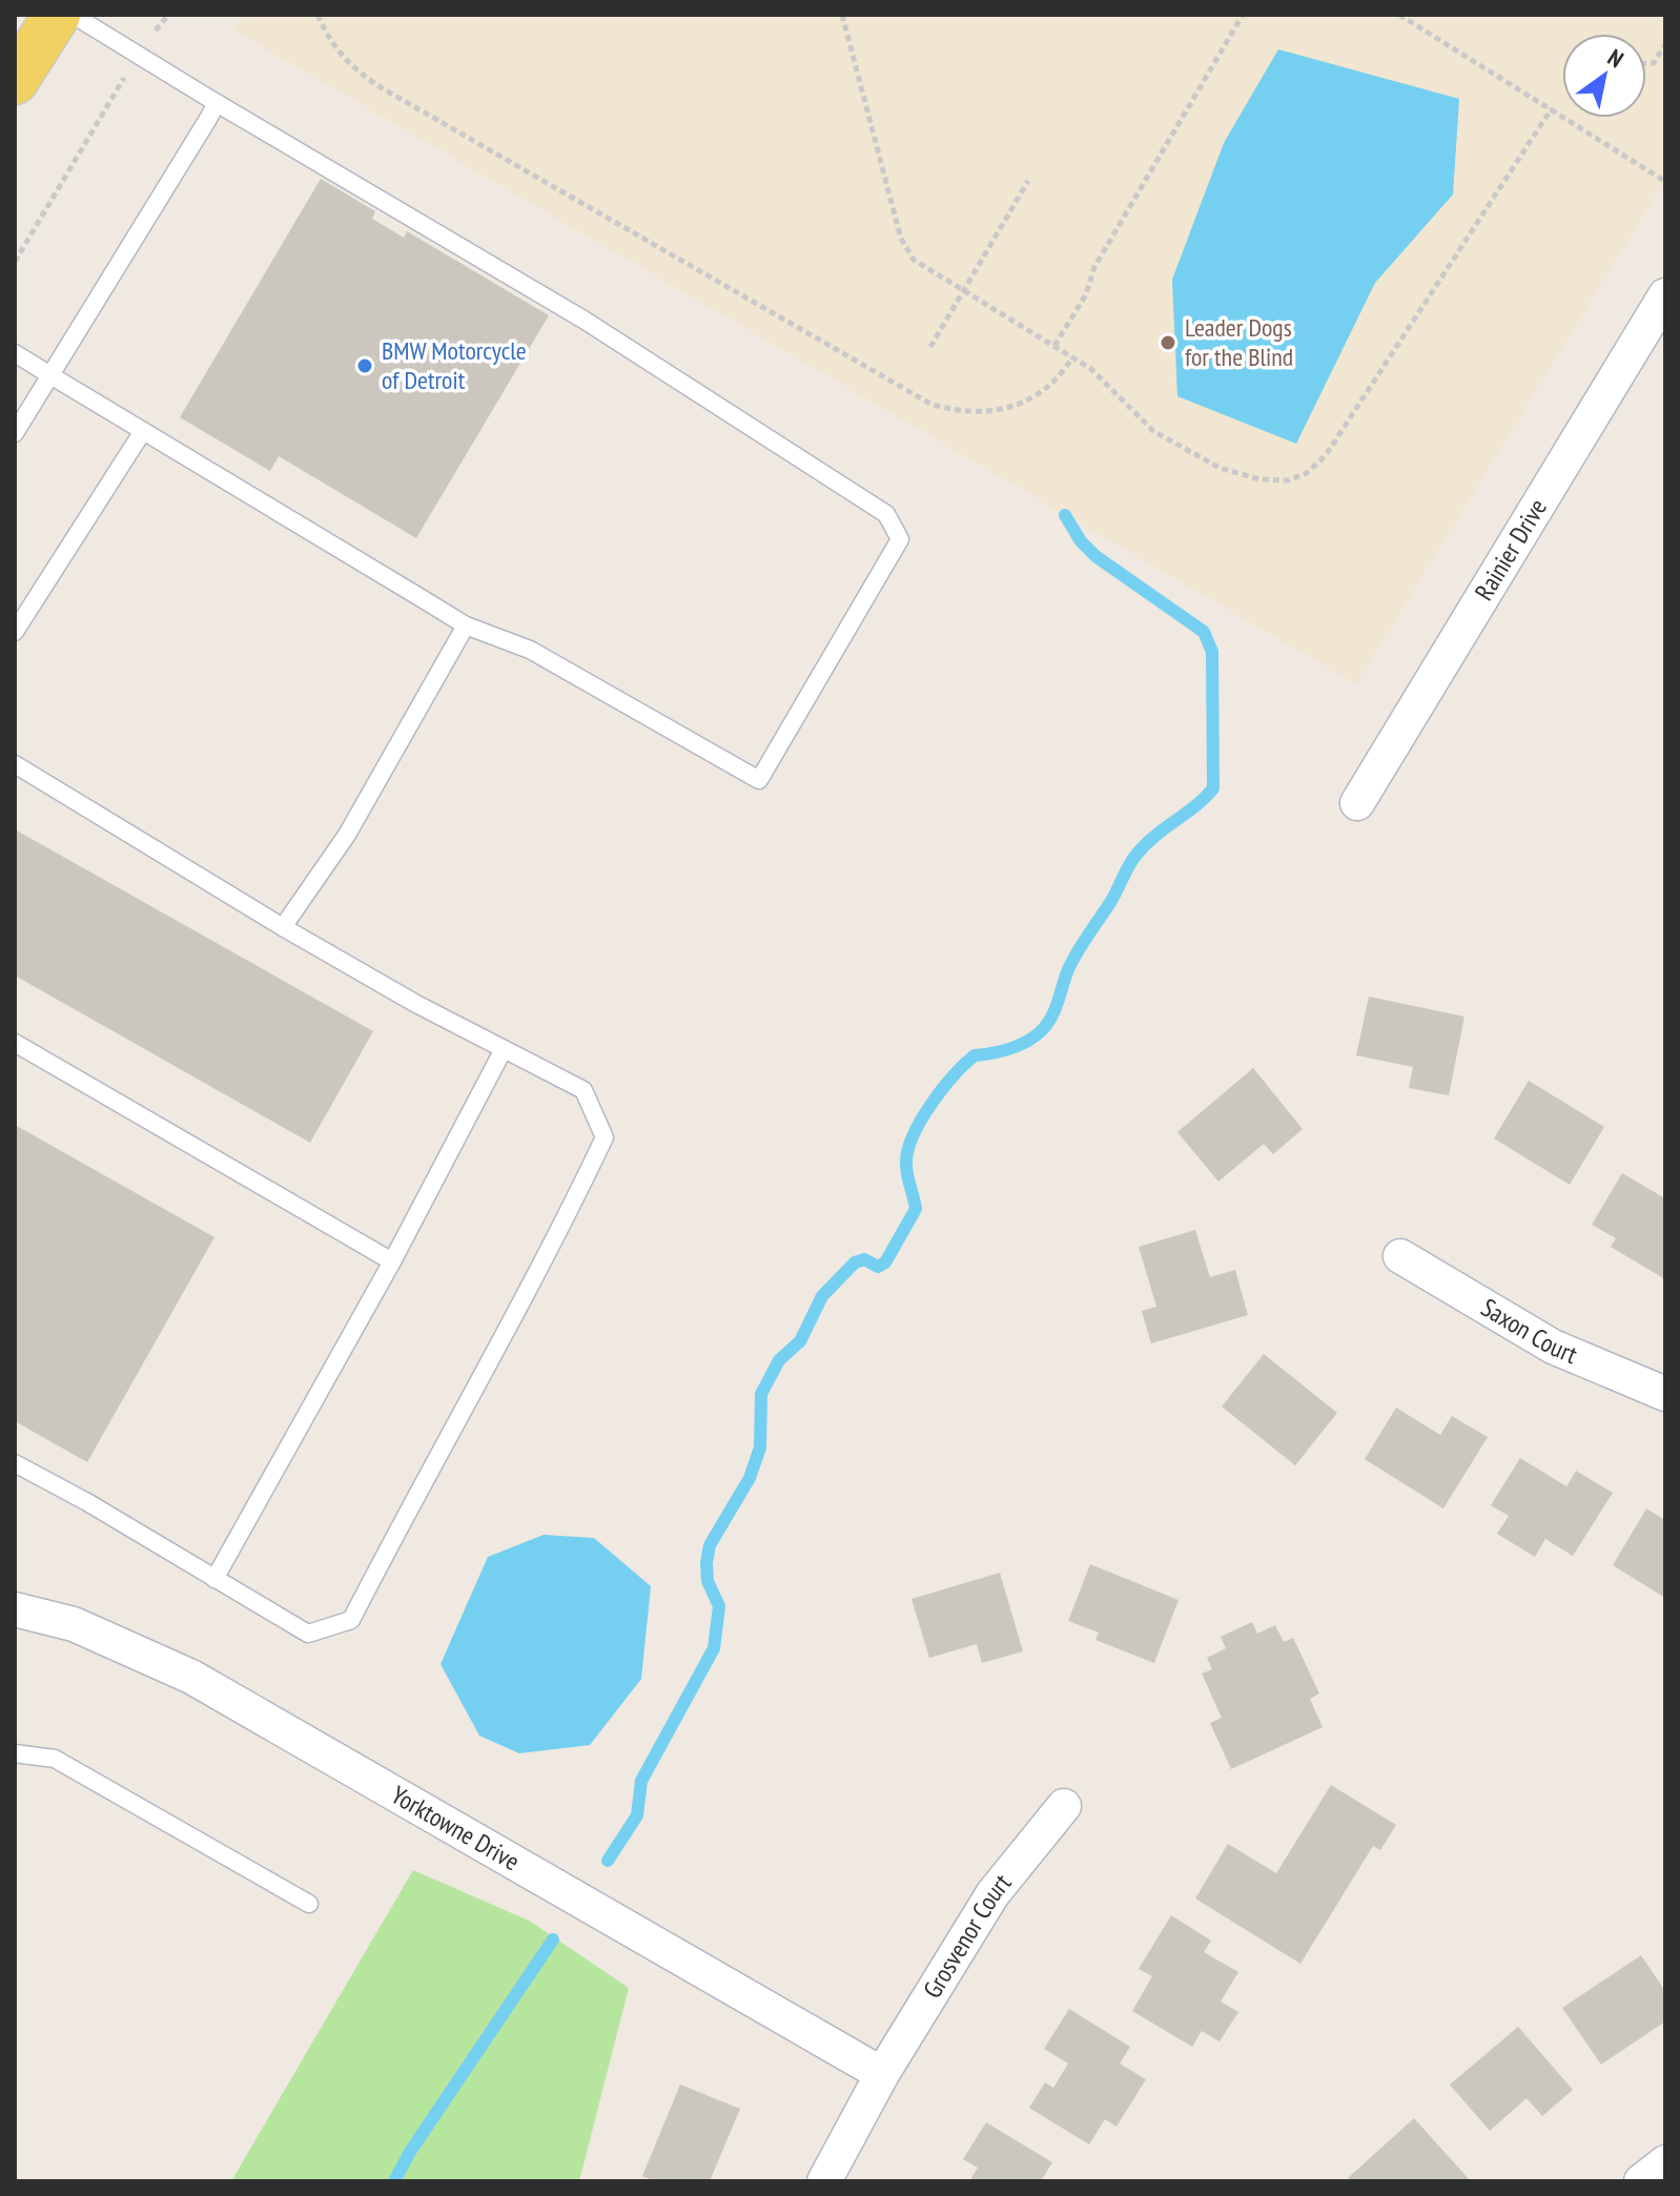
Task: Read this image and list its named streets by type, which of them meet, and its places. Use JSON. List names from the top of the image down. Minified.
{"streets":{"street":["Rainier Drive","Saxon Court","Yorktowne Drive","Grosvenor Court"]},"crossings":[["Yorktowne Drive","Grosvenor Court"]],"places":["Leader Dogs for the Blind","BMW Motorcycle of Detroit"],"north":"top right"}
